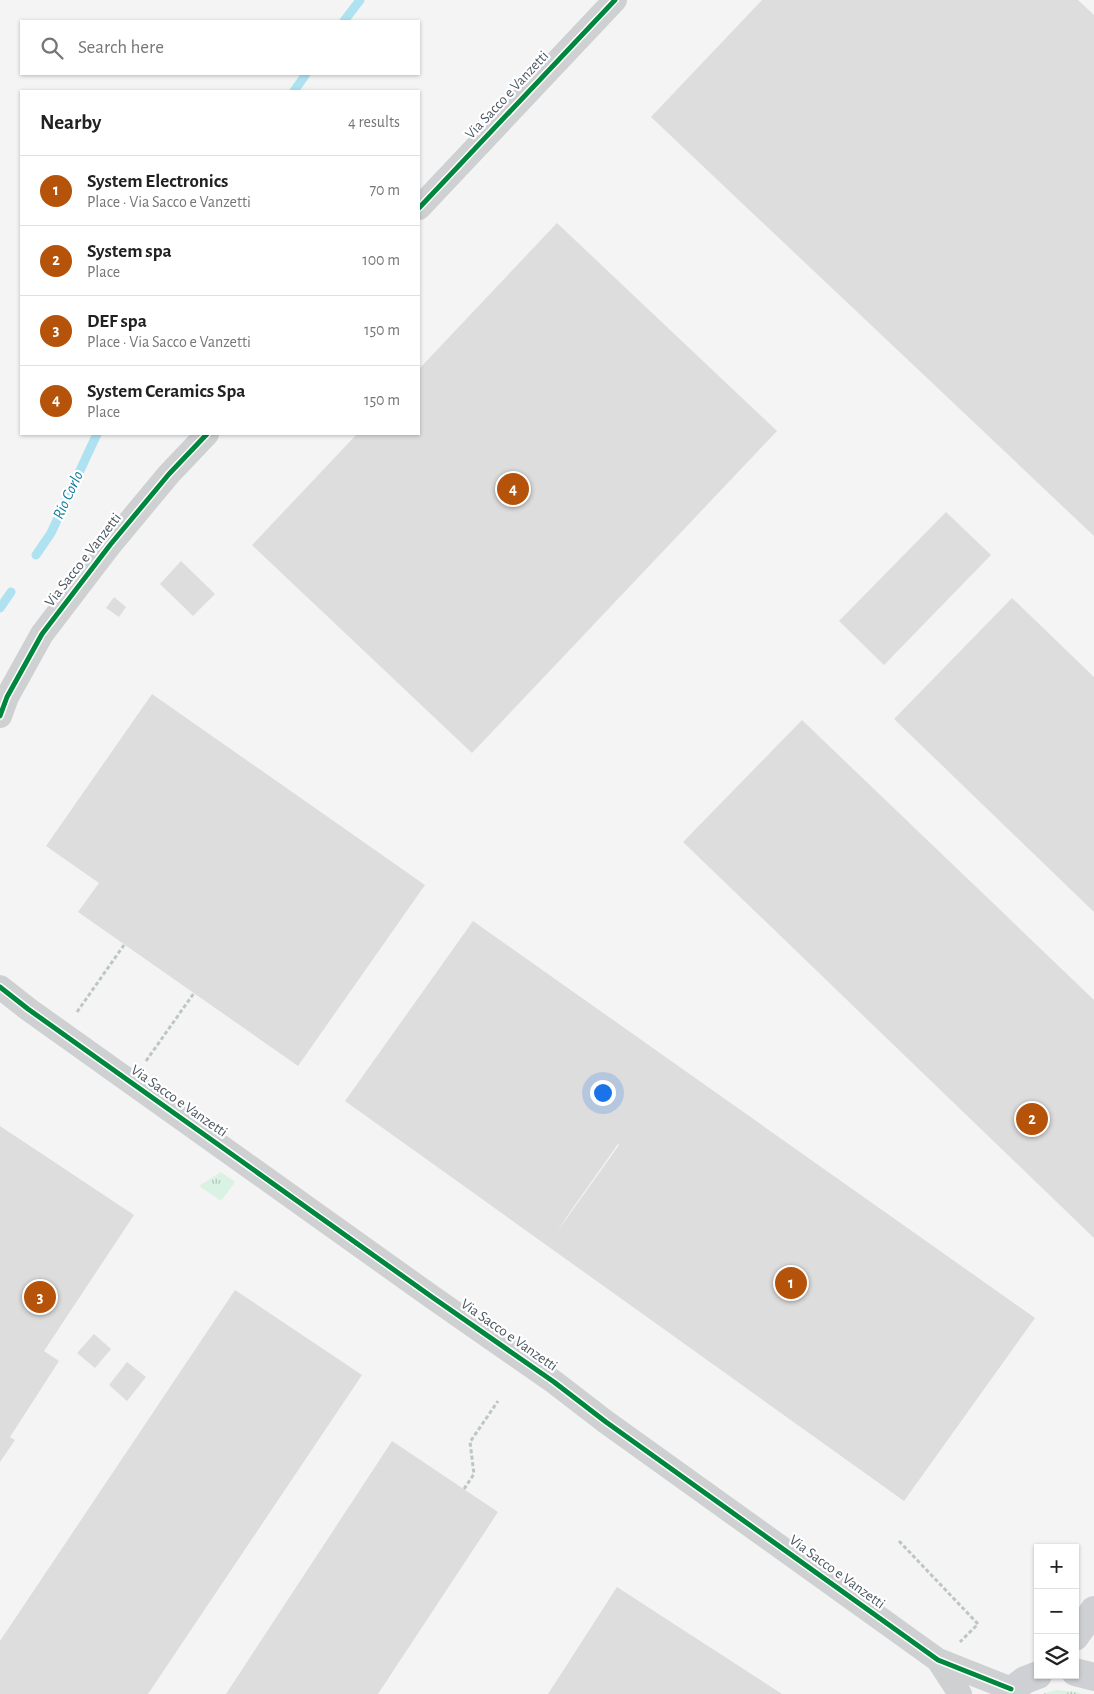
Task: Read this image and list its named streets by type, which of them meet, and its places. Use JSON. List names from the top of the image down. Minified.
{"streets":{"street":["Via Sacco e Vanzetti"]},"water":["Rio Corlo"],"page":{"search":"Search here","heading":["Nearby","4 results"],"list":[{"mark":"1","name":"System Electronics","note":"Place · Via Sacco e Vanzetti","value":"70 m"},{"mark":"2","name":"System spa","note":"Place","value":"100 m"},{"mark":"3","name":"DEF spa","note":"Place · Via Sacco e Vanzetti","value":"150 m"},{"mark":"4","name":"System Ceramics Spa","note":"Place","value":"150 m"}],"pins":["4","2","1","3"],"map_buttons":["+","−"]}}
